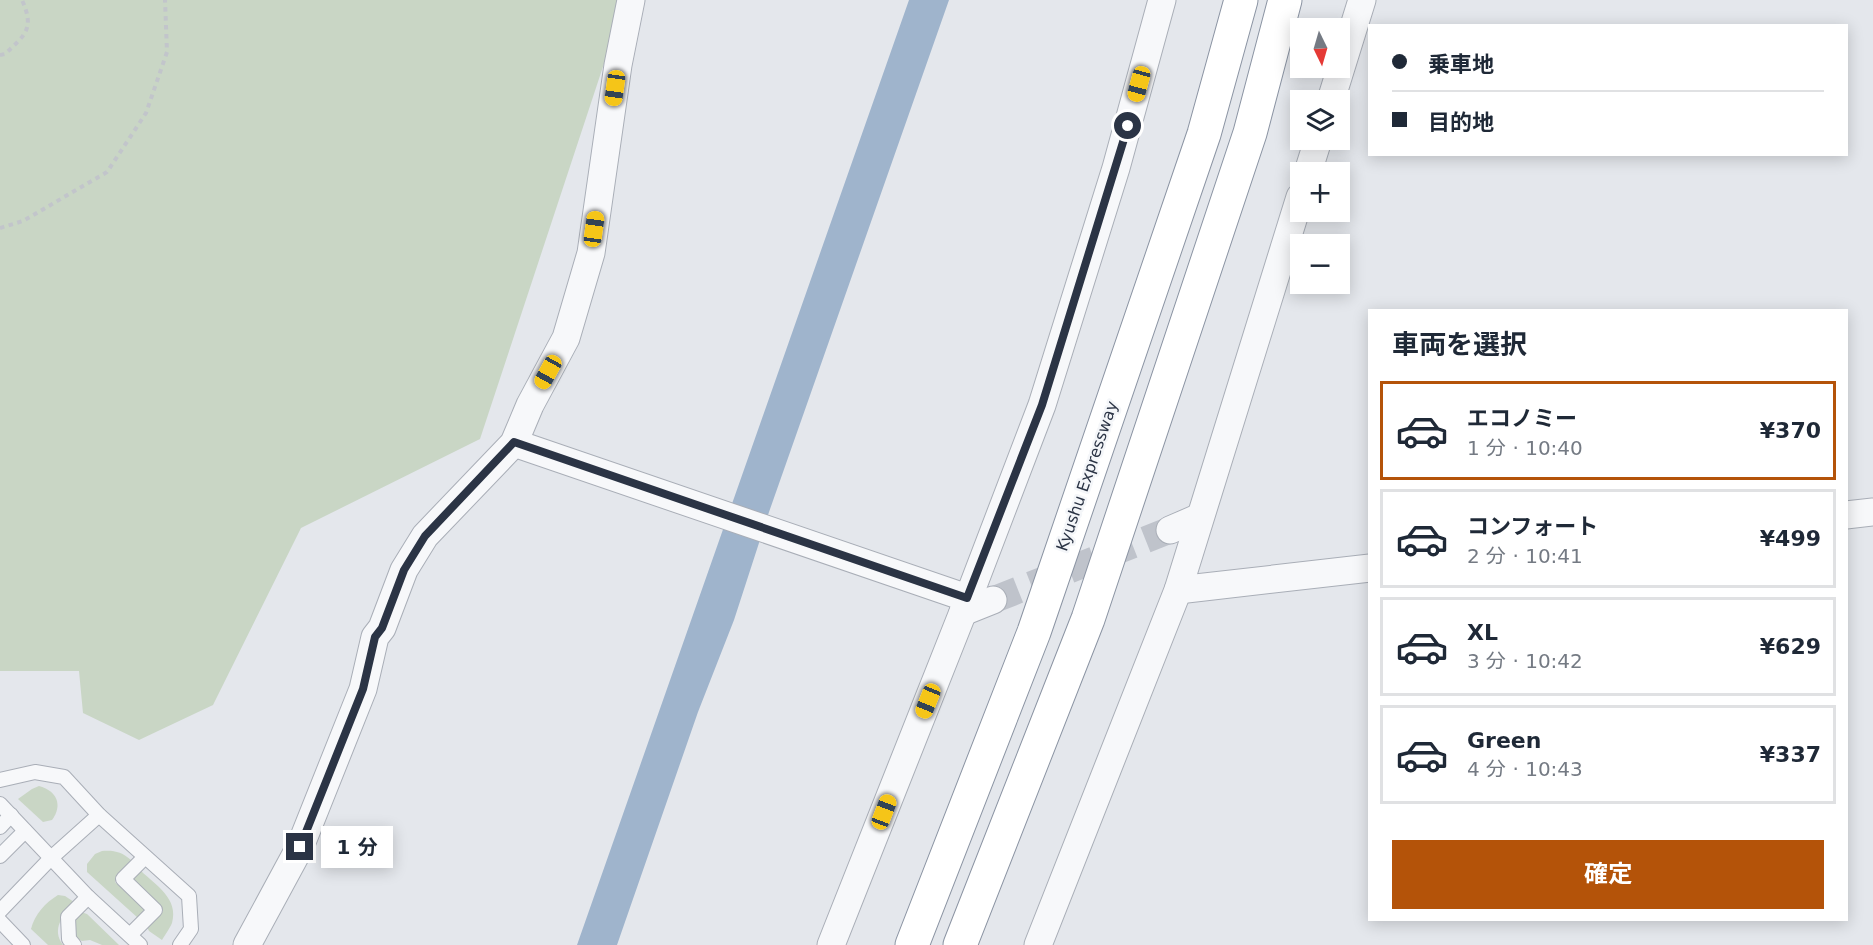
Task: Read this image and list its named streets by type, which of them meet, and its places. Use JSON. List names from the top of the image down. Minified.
{"streets":{"highway":["Kyushu Expressway"]},"north":"bottom","page":{"map_buttons":["+","−"],"banner":["乗車地","目的地"],"heading":"車両を選択","list":[{"name":"エコノミー","note":"1 分 · 10:40","value":"¥370"},{"name":"コンフォート","note":"2 分 · 10:41","value":"¥499"},{"name":"XL","note":"3 分 · 10:42","value":"¥629"},{"name":"Green","note":"4 分 · 10:43","value":"¥337"}],"bubble":"1 分","buttons":"確定"}}
